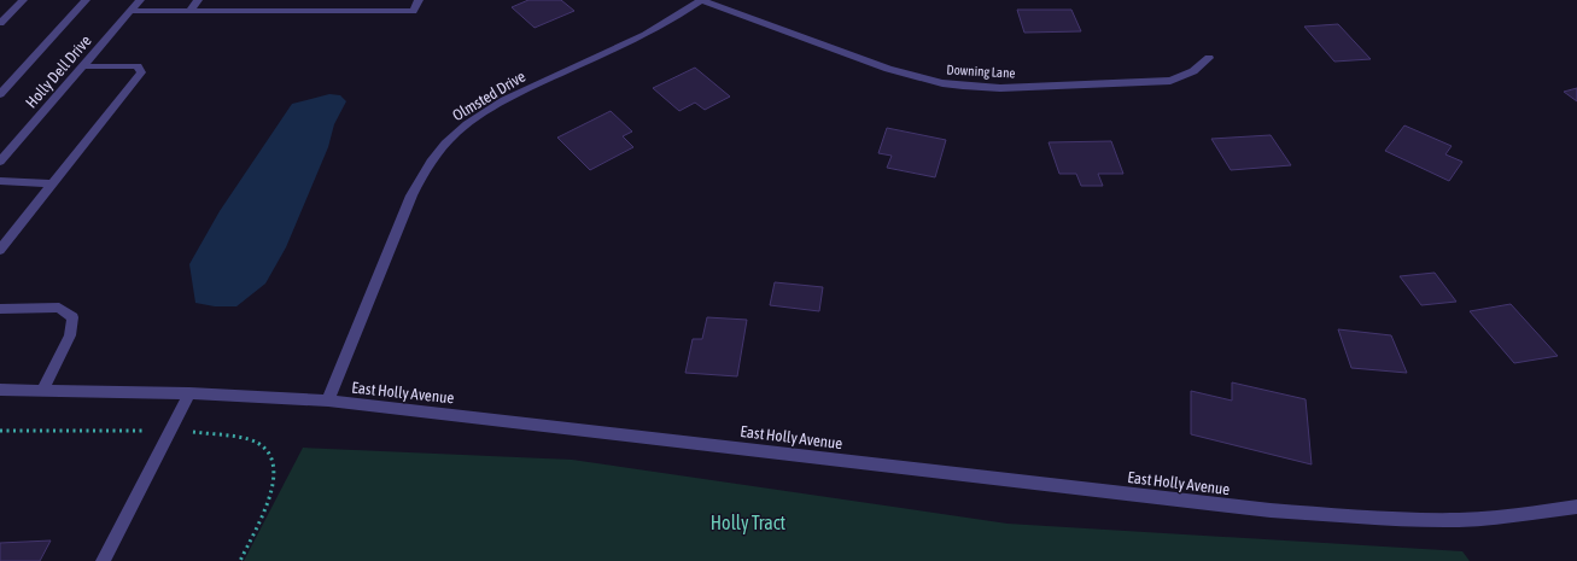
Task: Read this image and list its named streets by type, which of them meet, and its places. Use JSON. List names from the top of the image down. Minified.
{"streets":{"street":["Holly Dell Drive","Downing Lane","Olmsted Drive","East Holly Avenue"]},"crossings":[["Downing Lane","Olmsted Drive"],["Olmsted Drive","East Holly Avenue"]],"parks":["Holly Tract"]}
